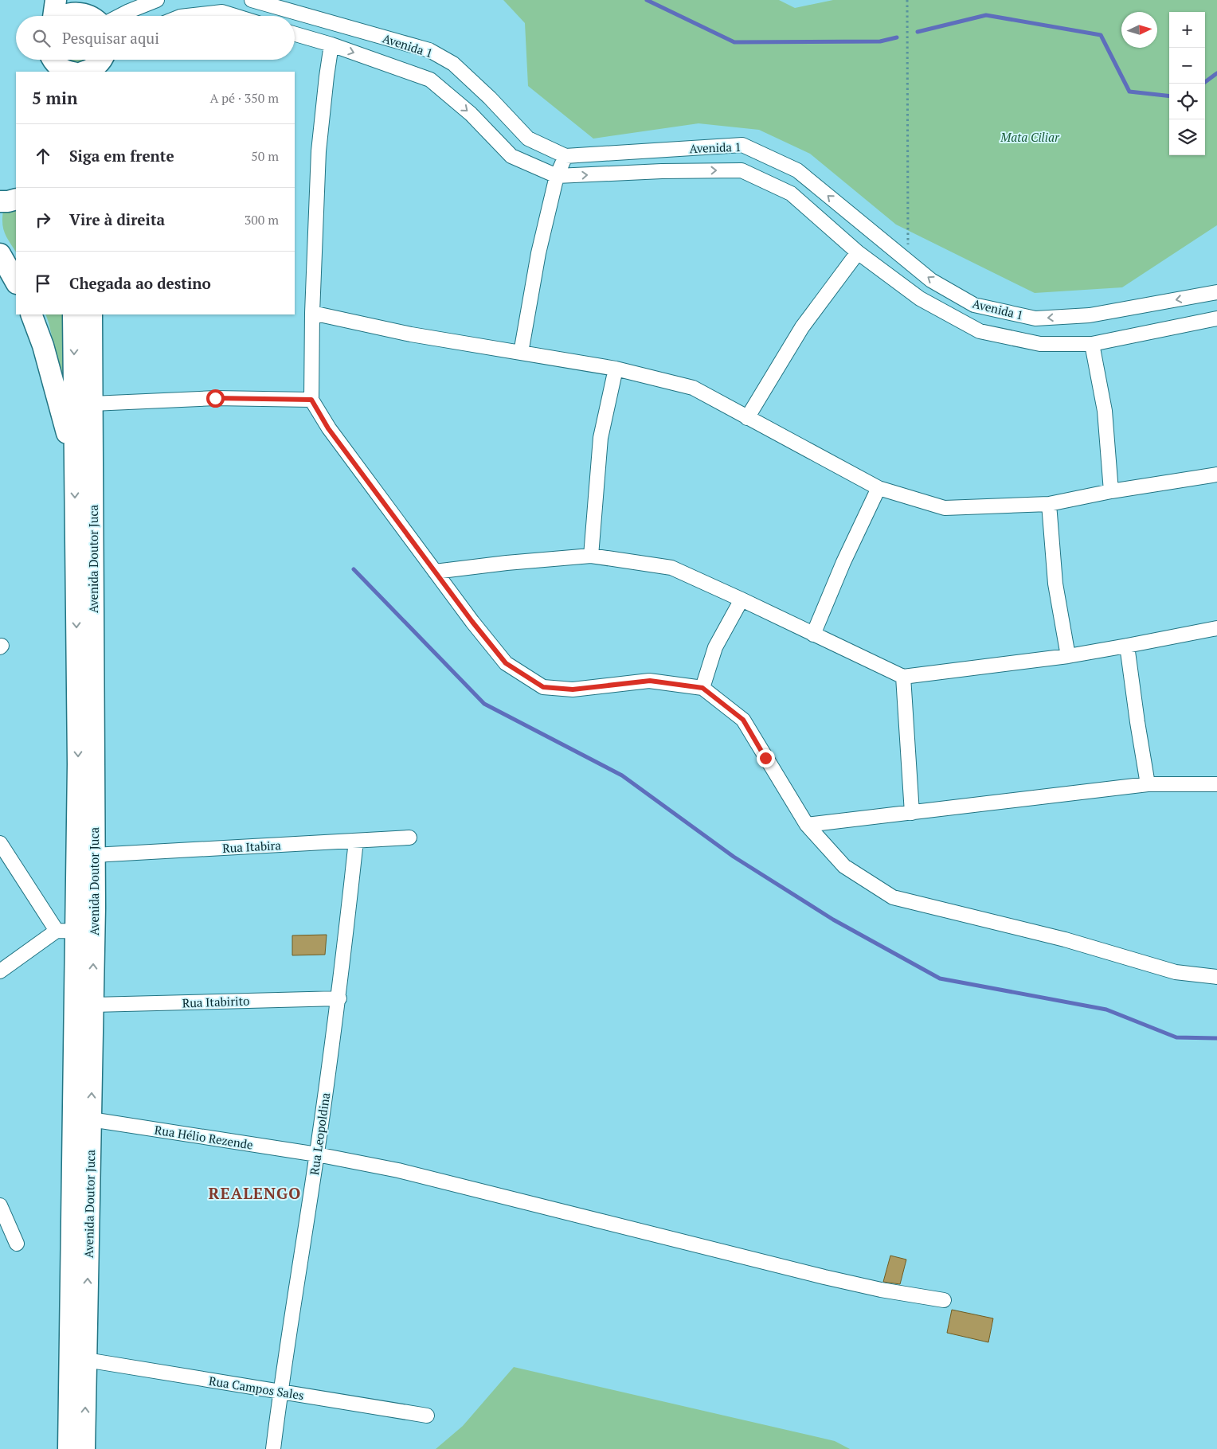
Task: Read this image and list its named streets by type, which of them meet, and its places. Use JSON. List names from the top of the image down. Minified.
{"streets":{"main road":["Avenida Doutor Juca"],"street":["Avenida 1","Rua Itabira","Rua Itabirito","Rua Leopoldina","Rua Hélio Rezende","Rua Campos Sales"]},"crossings":[["Avenida Doutor Juca","Rua Itabira"],["Avenida Doutor Juca","Rua Itabirito"],["Avenida Doutor Juca","Rua Hélio Rezende"],["Avenida Doutor Juca","Rua Campos Sales"],["Rua Itabira","Rua Leopoldina"],["Rua Itabirito","Rua Leopoldina"],["Rua Leopoldina","Rua Hélio Rezende"],["Rua Leopoldina","Rua Campos Sales"]],"districts":["REALENGO"],"parks":["Mata Ciliar"],"north":"right","page":{"map_buttons":["+","−"],"search":"Pesquisar aqui","heading":["5 min","A pé · 350 m"],"list":[["Siga em frente","50 m"],["Vire à direita","300 m"],"Chegada ao destino"]}}
